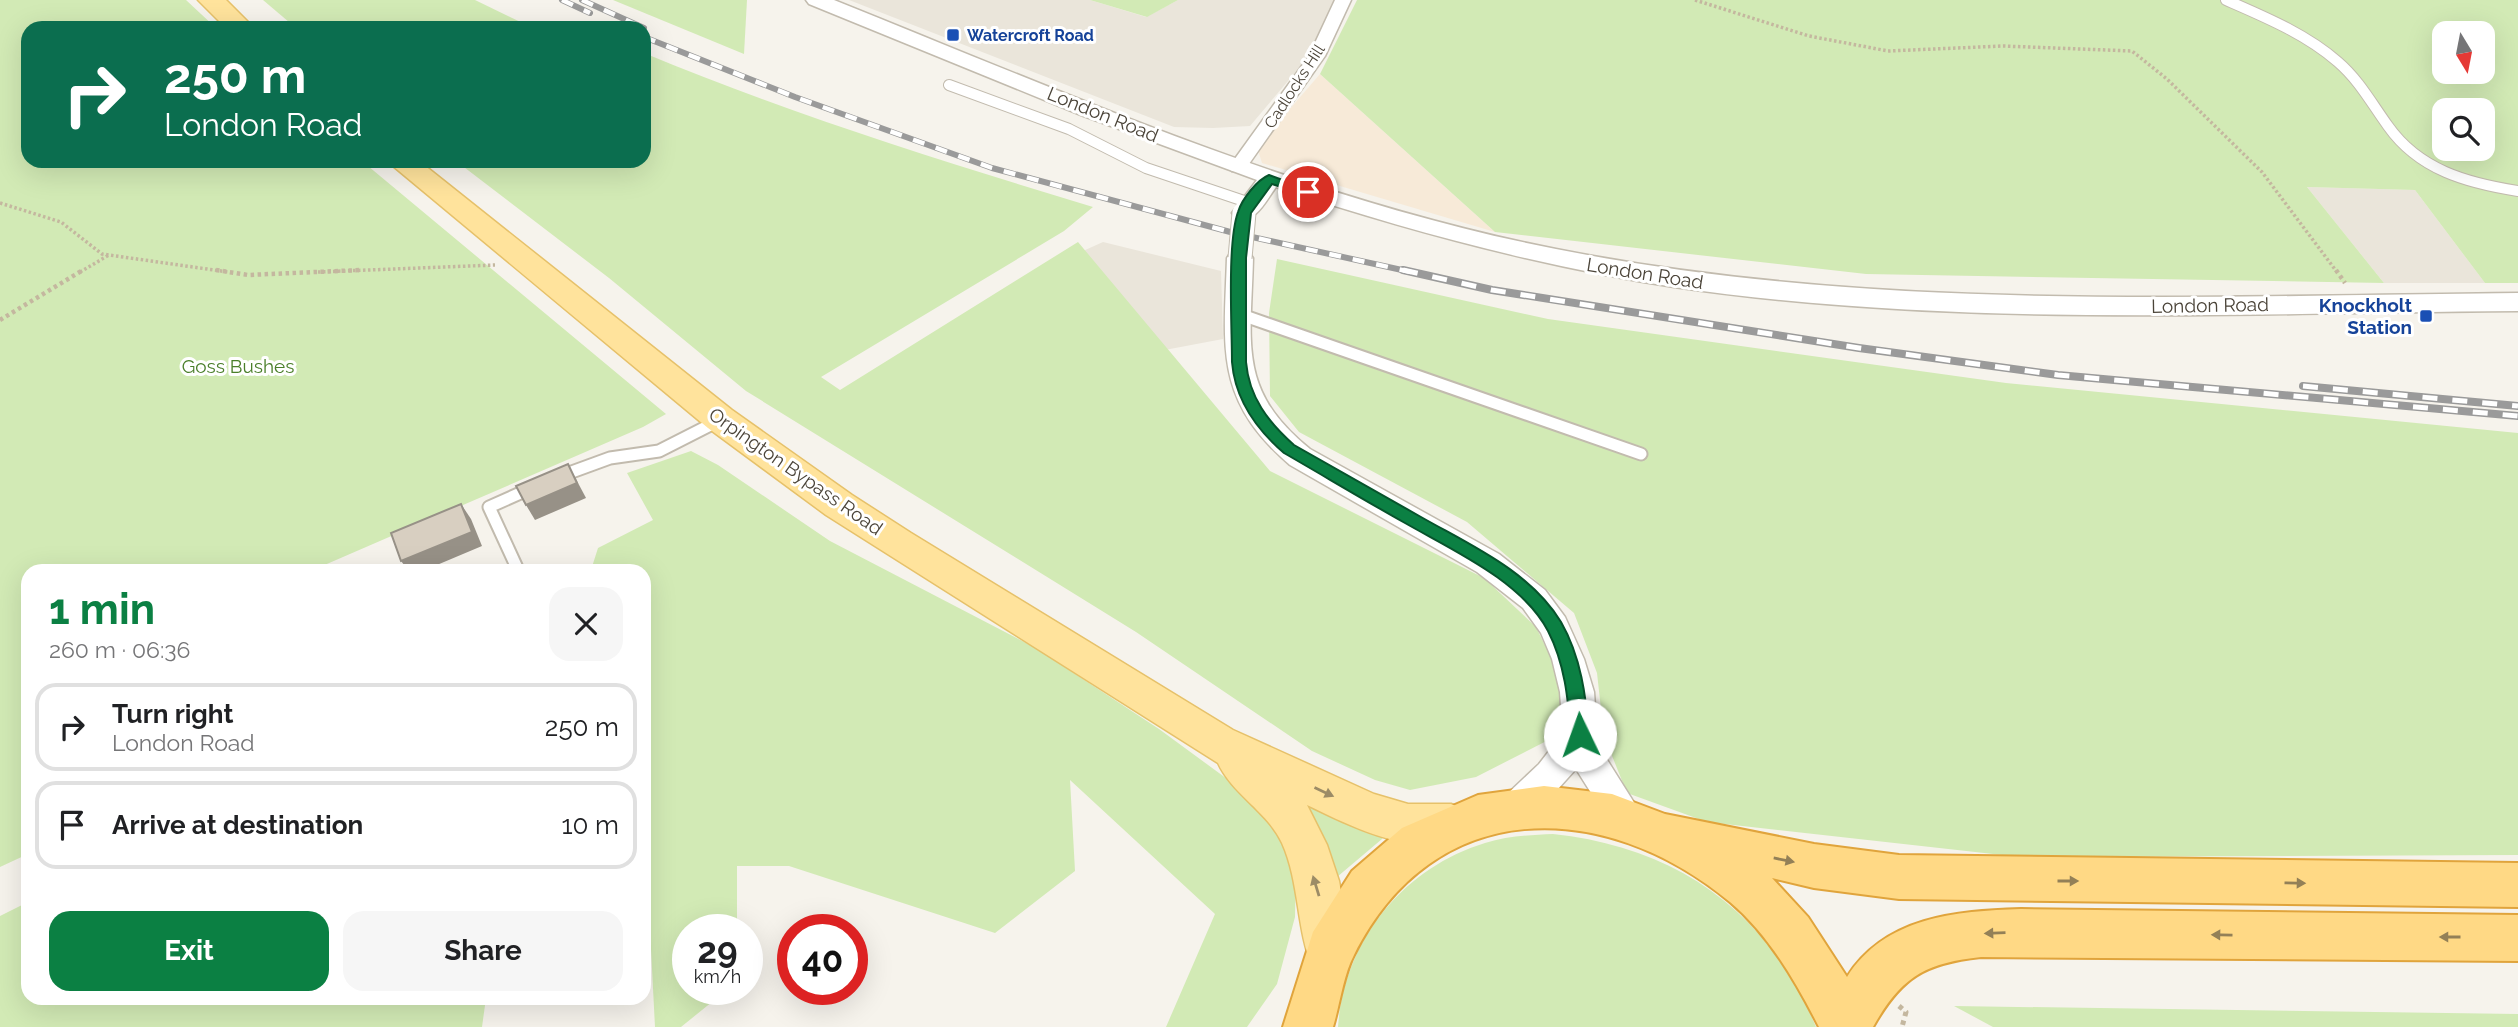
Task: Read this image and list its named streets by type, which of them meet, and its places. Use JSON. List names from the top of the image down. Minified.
{"streets":{"main road":["Orpington Bypass Road"],"street":["Cadlocks Hill","London Road"]},"crossings":[["Cadlocks Hill","London Road"]],"parks":["Goss Bushes"],"places":{"transit":["Watercroft Road","Knockholt Station"]},"north":"bottom","page":{"turn":["250 m","London Road"],"heading":["1 min","260 m · 06:36"],"list":[{"name":"Turn right","note":"London Road","value":"250 m"},{"name":"Arrive at destination","value":"10 m"}],"buttons":["Exit","Share"],"speed":"29 km/h","limit":"40"}}
